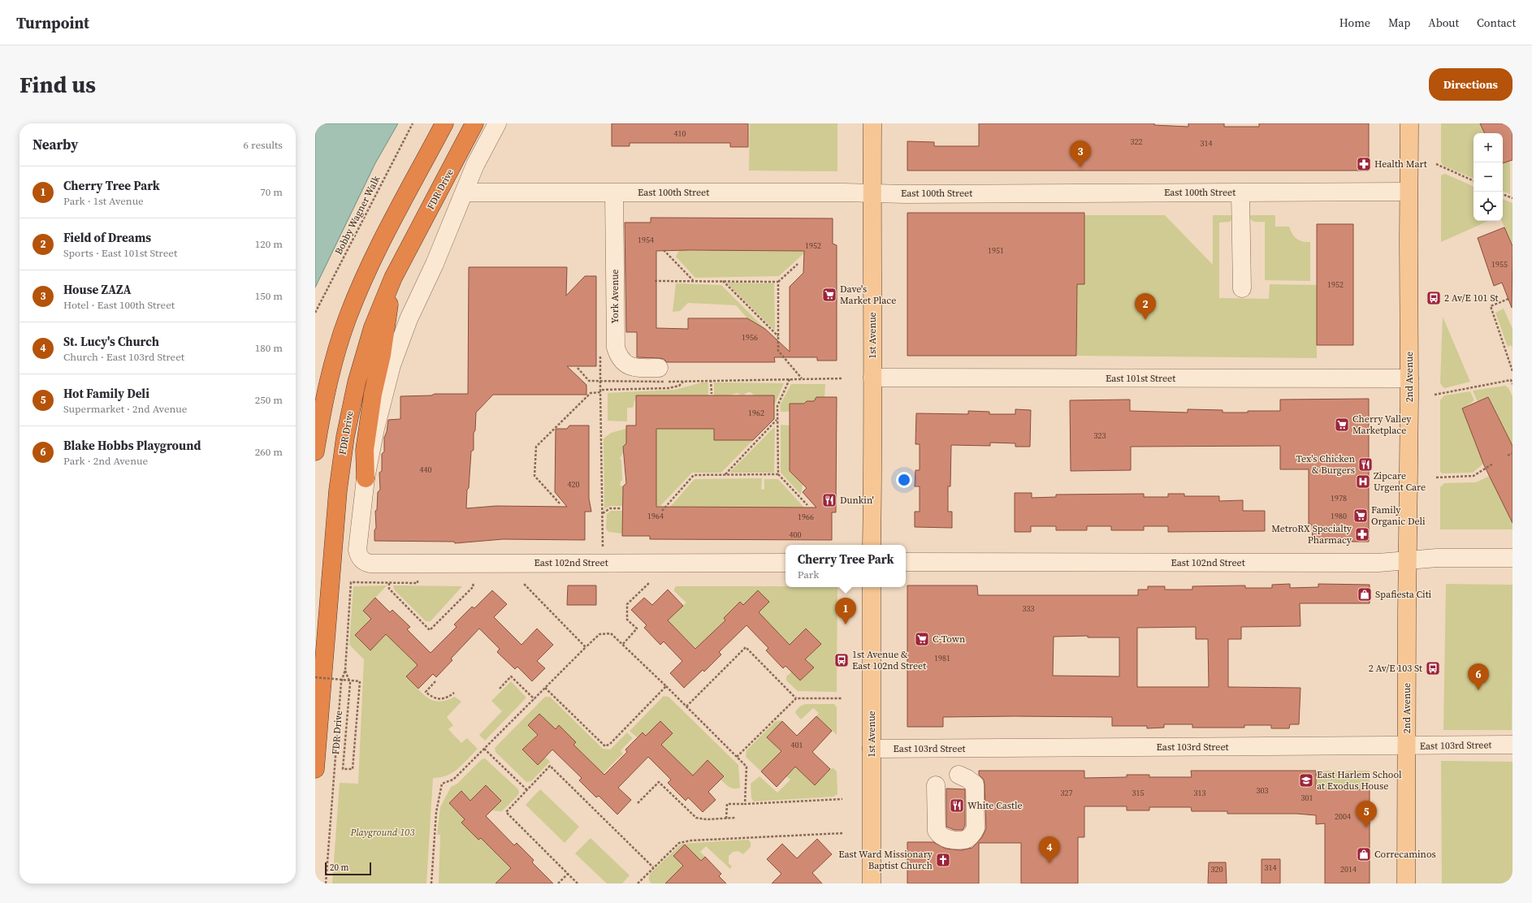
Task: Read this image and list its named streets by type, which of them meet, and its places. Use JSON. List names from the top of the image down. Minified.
{"streets":{"highway":["FDR Drive"],"main road":["1st Avenue","2nd Avenue"],"street":["East 100th Street","York Avenue","East 101st Street","East 102nd Street","East 103rd Street"],"path":["Bobby Wagner Walk"]},"crossings":[["East 100th Street","York Avenue"],["East 100th Street","1st Avenue"],["East 100th Street","2nd Avenue"],["1st Avenue","East 101st Street"],["1st Avenue","East 103rd Street"],["2nd Avenue","East 101st Street"],["2nd Avenue","East 102nd Street"],["2nd Avenue","East 103rd Street"]],"parks":["Playground 103"],"places":{"pharmacy":["Health Mart","MetroRX Specialty Pharmacy"],"supermarket":["Dave's Market Place","Cherry Valley Marketplace","Family Organic Deli","C-Town"],"bus stop":["2 Av/E 101 St","1st Avenue & East 102nd Street","2 Av/E 103 St"],"restaurant":["Tex's Chicken & Burgers","Dunkin'","White Castle"],"hospital":["Zipcare Urgent Care"],"shop":["Spafiesta Citi","Correcaminos"],"school or university":["East Harlem School at Exodus House"],"church":["East Ward Missionary Baptist Church"]},"house_numbers":["410","322","314","1954","1952","1951","1955","1952","1956","1962","323","440","420","1978","1964","1980","1966","400","333","1981","401","303","327","315","313","301","2004","314","320","2014"],"scale_bar":"20 m","page":{"header":"Turnpoint","nav":["Home","Map","About","Contact"],"buttons":"Directions","title":"Find us","heading":["Nearby","6 results"],"map_buttons":["+","−"],"pins":["3","2","1","6","5","4"],"list":[{"mark":"1","name":"Cherry Tree Park","note":"Park · 1st Avenue","value":"70 m"},{"mark":"2","name":"Field of Dreams","note":"Sports · East 101st Street","value":"120 m"},{"mark":"3","name":"House ZAZA","note":"Hotel · East 100th Street","value":"150 m"},{"mark":"4","name":"St. Lucy's Church","note":"Church · East 103rd Street","value":"180 m"},{"mark":"5","name":"Hot Family Deli","note":"Supermarket · 2nd Avenue","value":"250 m"},{"mark":"6","name":"Blake Hobbs Playground","note":"Park · 2nd Avenue","value":"260 m"}],"popup":["Cherry Tree Park","Park"],"scale":"20 m"}}
